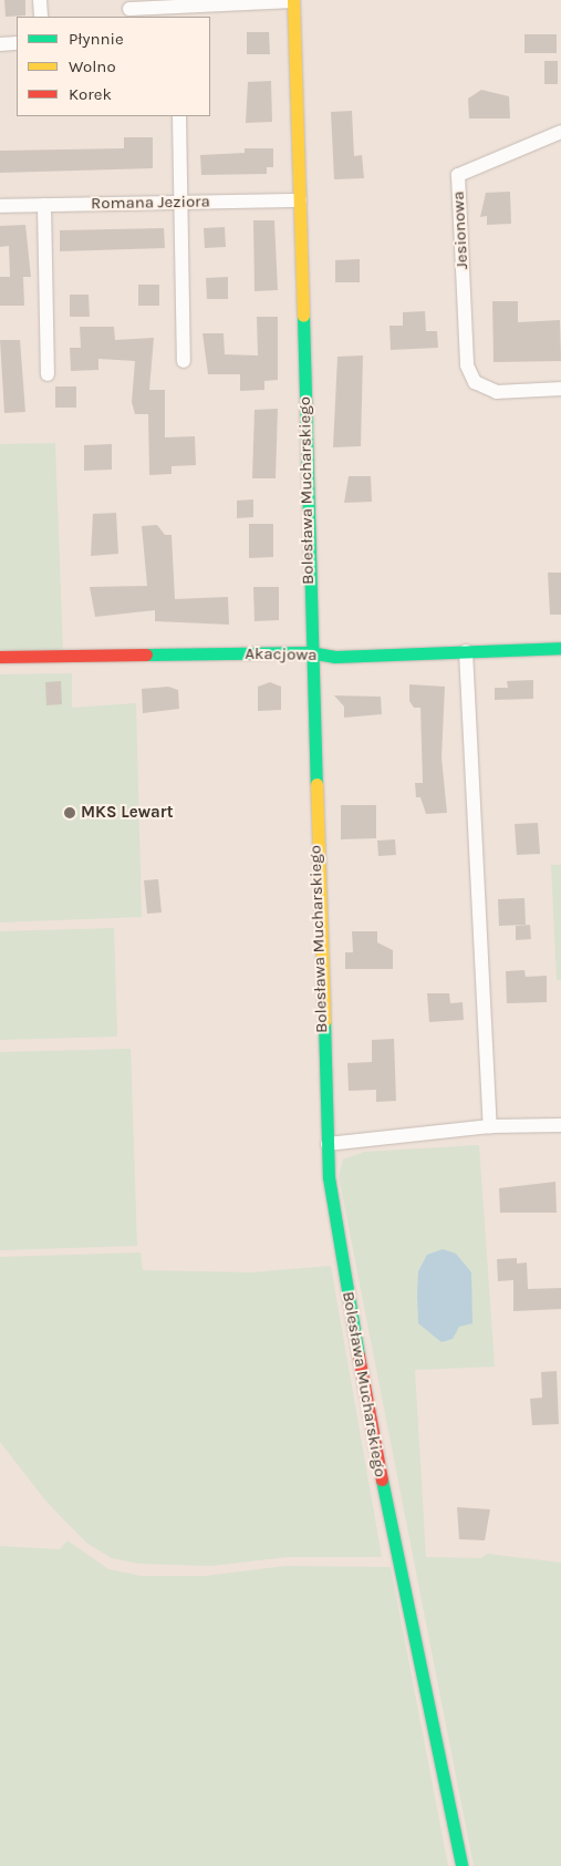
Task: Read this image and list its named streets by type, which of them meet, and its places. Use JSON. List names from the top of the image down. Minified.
{"streets":{"street":["Romana Jeziora","Jesionowa","Bolesława Mucharskiego","Akacjowa"]},"crossings":[["Romana Jeziora","Bolesława Mucharskiego"],["Bolesława Mucharskiego","Akacjowa"]],"places":["MKS Lewart"],"legend":["Płynnie","Wolno","Korek"]}
